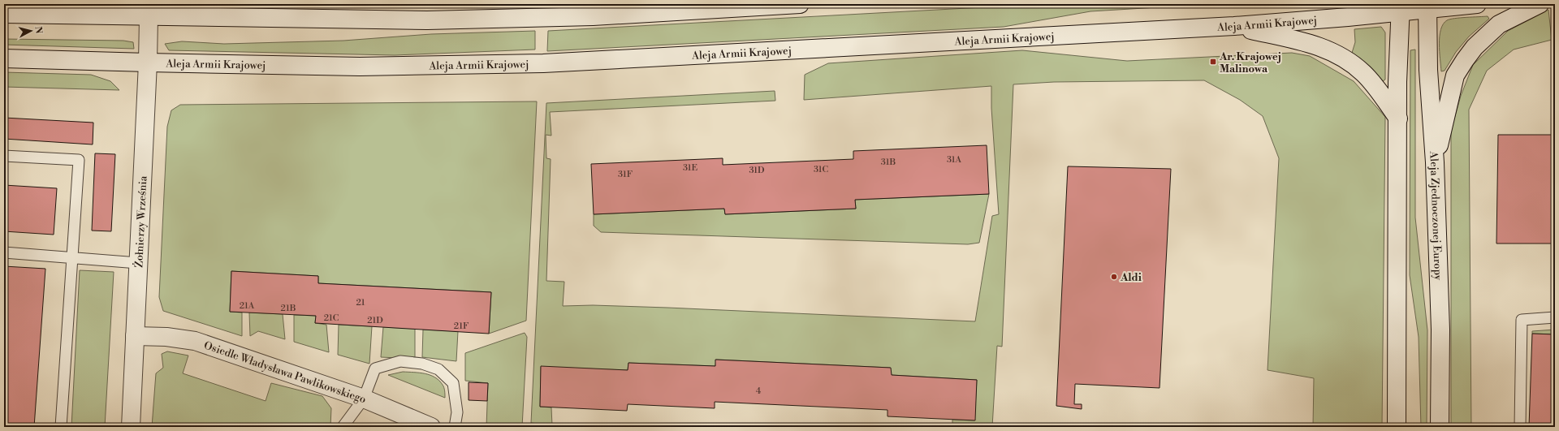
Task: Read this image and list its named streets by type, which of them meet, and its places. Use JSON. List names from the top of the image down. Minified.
{"streets":{"street":["Aleja Armii Krajowej","Aleja Zjednoczonej Europy","Żołnierzy Września","Osiedle Władysława Pawlikowskiego"]},"crossings":[["Aleja Armii Krajowej","Aleja Zjednoczonej Europy"],["Aleja Armii Krajowej","Żołnierzy Września"],["Żołnierzy Września","Osiedle Władysława Pawlikowskiego"]],"places":{"transit":["Ar. Krajowej Malinowa"],"other":["Aldi"]},"house_numbers":["31A","31B","31E","31C","31D","31F","21","21A","21B","21C","21D","21F","4"],"north":"right"}
